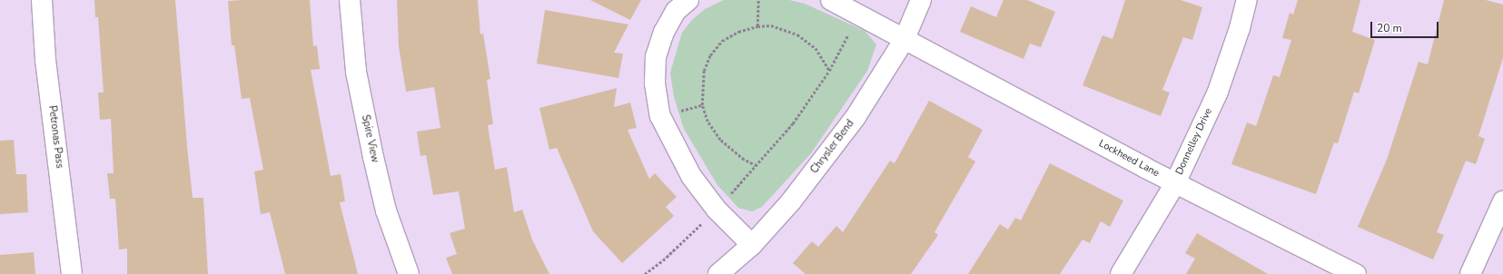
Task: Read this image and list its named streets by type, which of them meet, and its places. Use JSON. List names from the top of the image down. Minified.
{"streets":{"street":["Petronas Pass","Spire View","Donnelley Drive","Chrysler Bend","Lockheed Lane"]},"crossings":[["Donnelley Drive","Lockheed Lane"],["Chrysler Bend","Lockheed Lane"]],"scale_bar":"20 m"}
